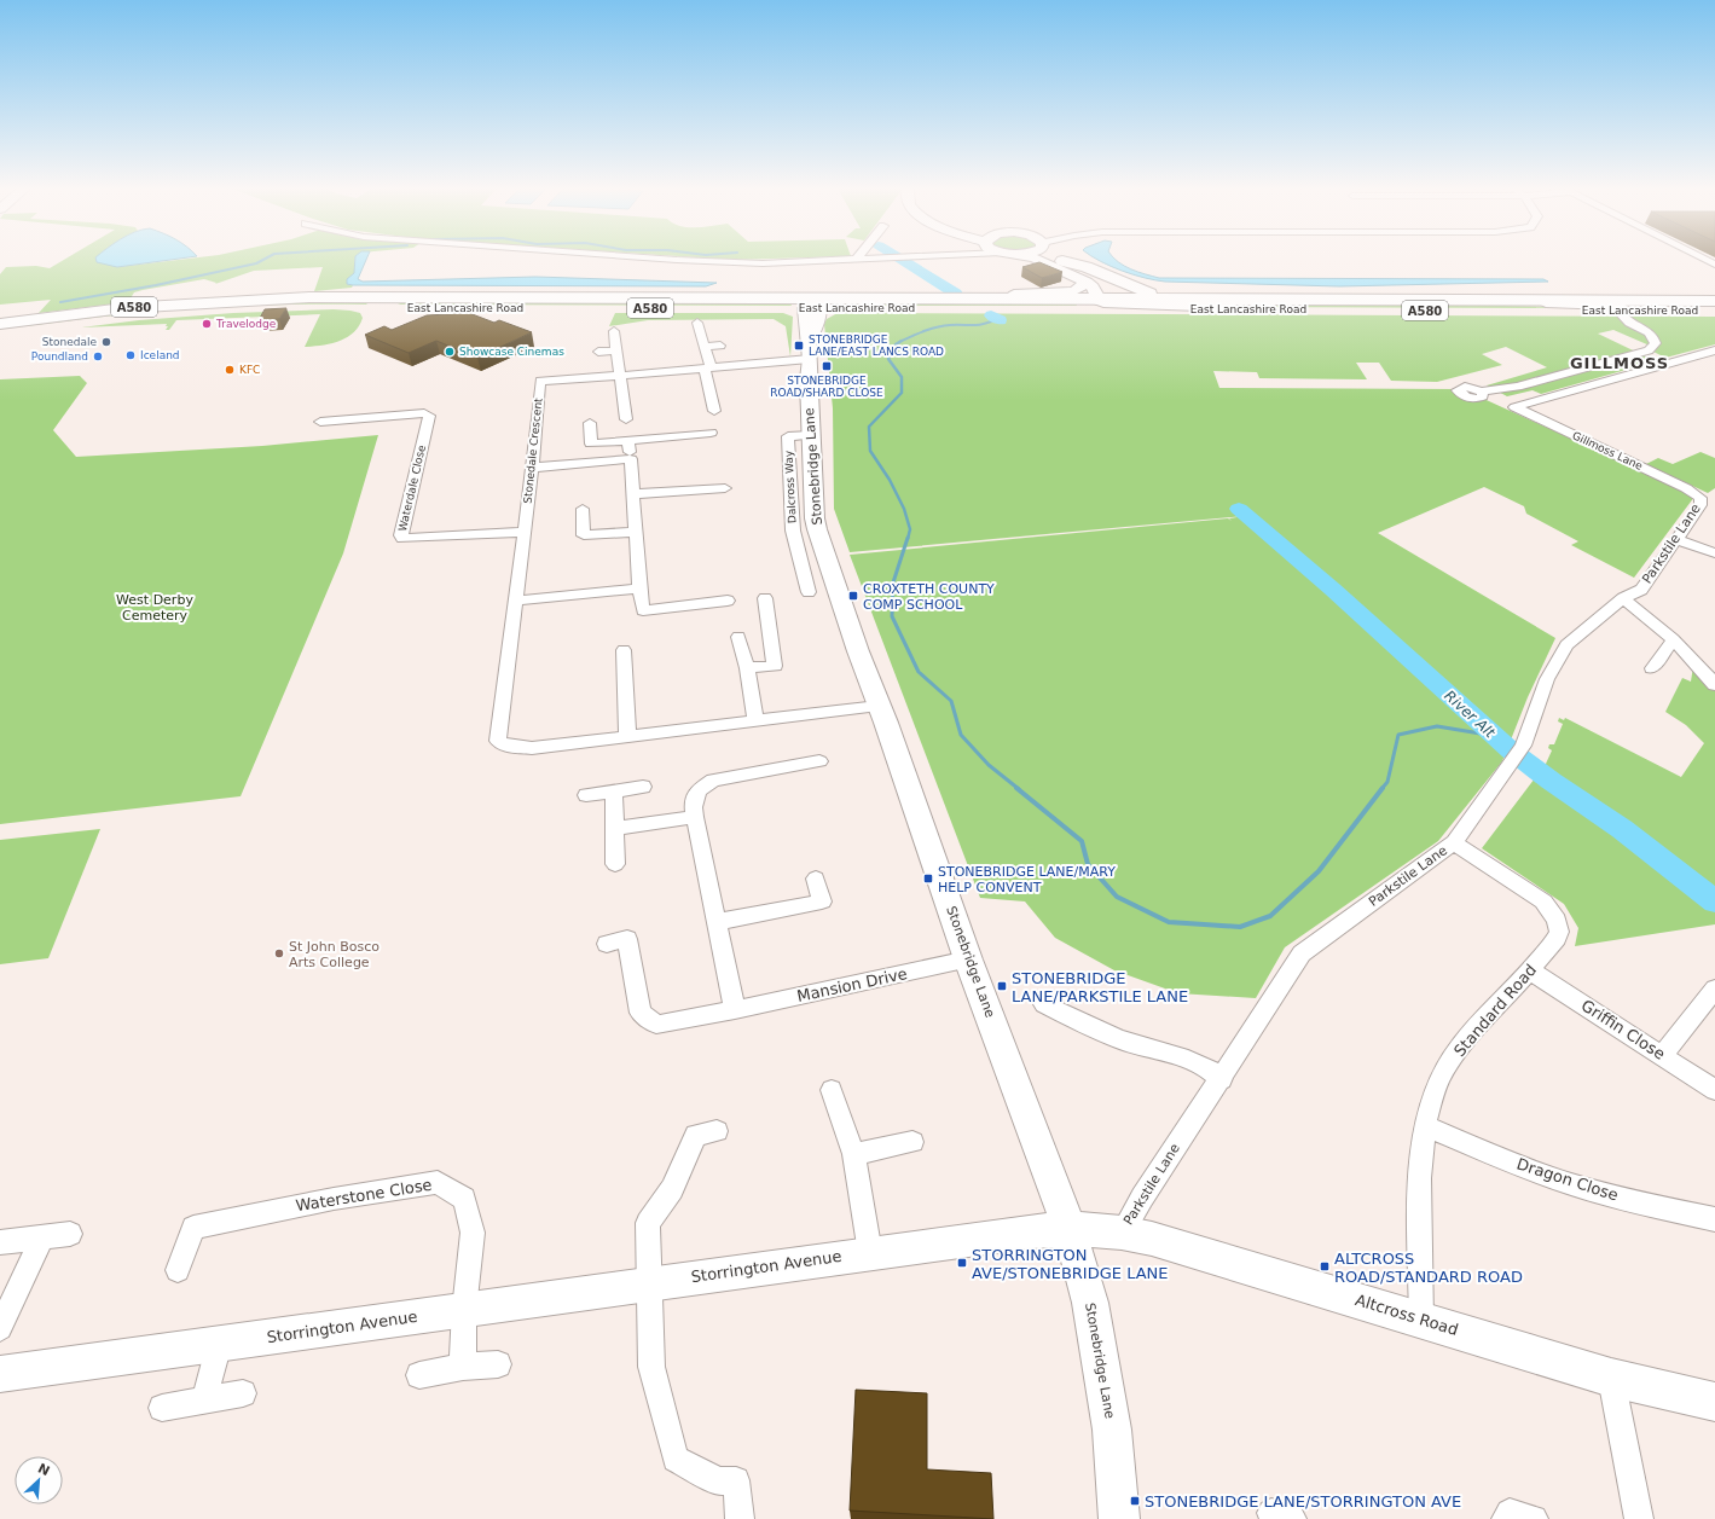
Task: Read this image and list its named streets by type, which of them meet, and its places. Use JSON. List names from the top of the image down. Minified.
{"streets":{"highway":["A580","East Lancashire Road"],"street":["Stonedale Crescent","Gillmoss Lane","Stonebridge Lane","Dalcross Way","Waterdale Close","Parkstile Lane","Mansion Drive","Standard Road","Griffin Close","Dragon Close","Waterstone Close","Storrington Avenue","Altcross Road"]},"crossings":[["Stonedale Crescent","Stonebridge Lane"],["Stonedale Crescent","Waterdale Close"],["Gillmoss Lane","Parkstile Lane"],["Stonebridge Lane","Dalcross Way"],["Stonebridge Lane","Mansion Drive"],["Stonebridge Lane","Storrington Avenue"],["Stonebridge Lane","Altcross Road"],["Parkstile Lane","Standard Road"],["Parkstile Lane","Altcross Road"],["Standard Road","Griffin Close"],["Standard Road","Dragon Close"],["Standard Road","Altcross Road"],["Waterstone Close","Storrington Avenue"],["Storrington Avenue","Altcross Road"]],"districts":["GILLMOSS"],"water":["River Alt"],"parks":["West Derby Cemetery"],"places":{"other":["Travelodge","Stonedale","Showcase Cinemas","Iceland","Poundland","KFC","St John Bosco Arts College"],"transit":["STONEBRIDGE LANE/EAST LANCS ROAD","STONEBRIDGE ROAD/SHARD CLOSE","CROXTETH COUNTY COMP SCHOOL","STONEBRIDGE LANE/MARY HELP CONVENT","STONEBRIDGE LANE/PARKSTILE LANE","STORRINGTON AVE/STONEBRIDGE LANE","ALTCROSS ROAD/STANDARD ROAD","STONEBRIDGE LANE/STORRINGTON AVE"]},"north":"top right"}
